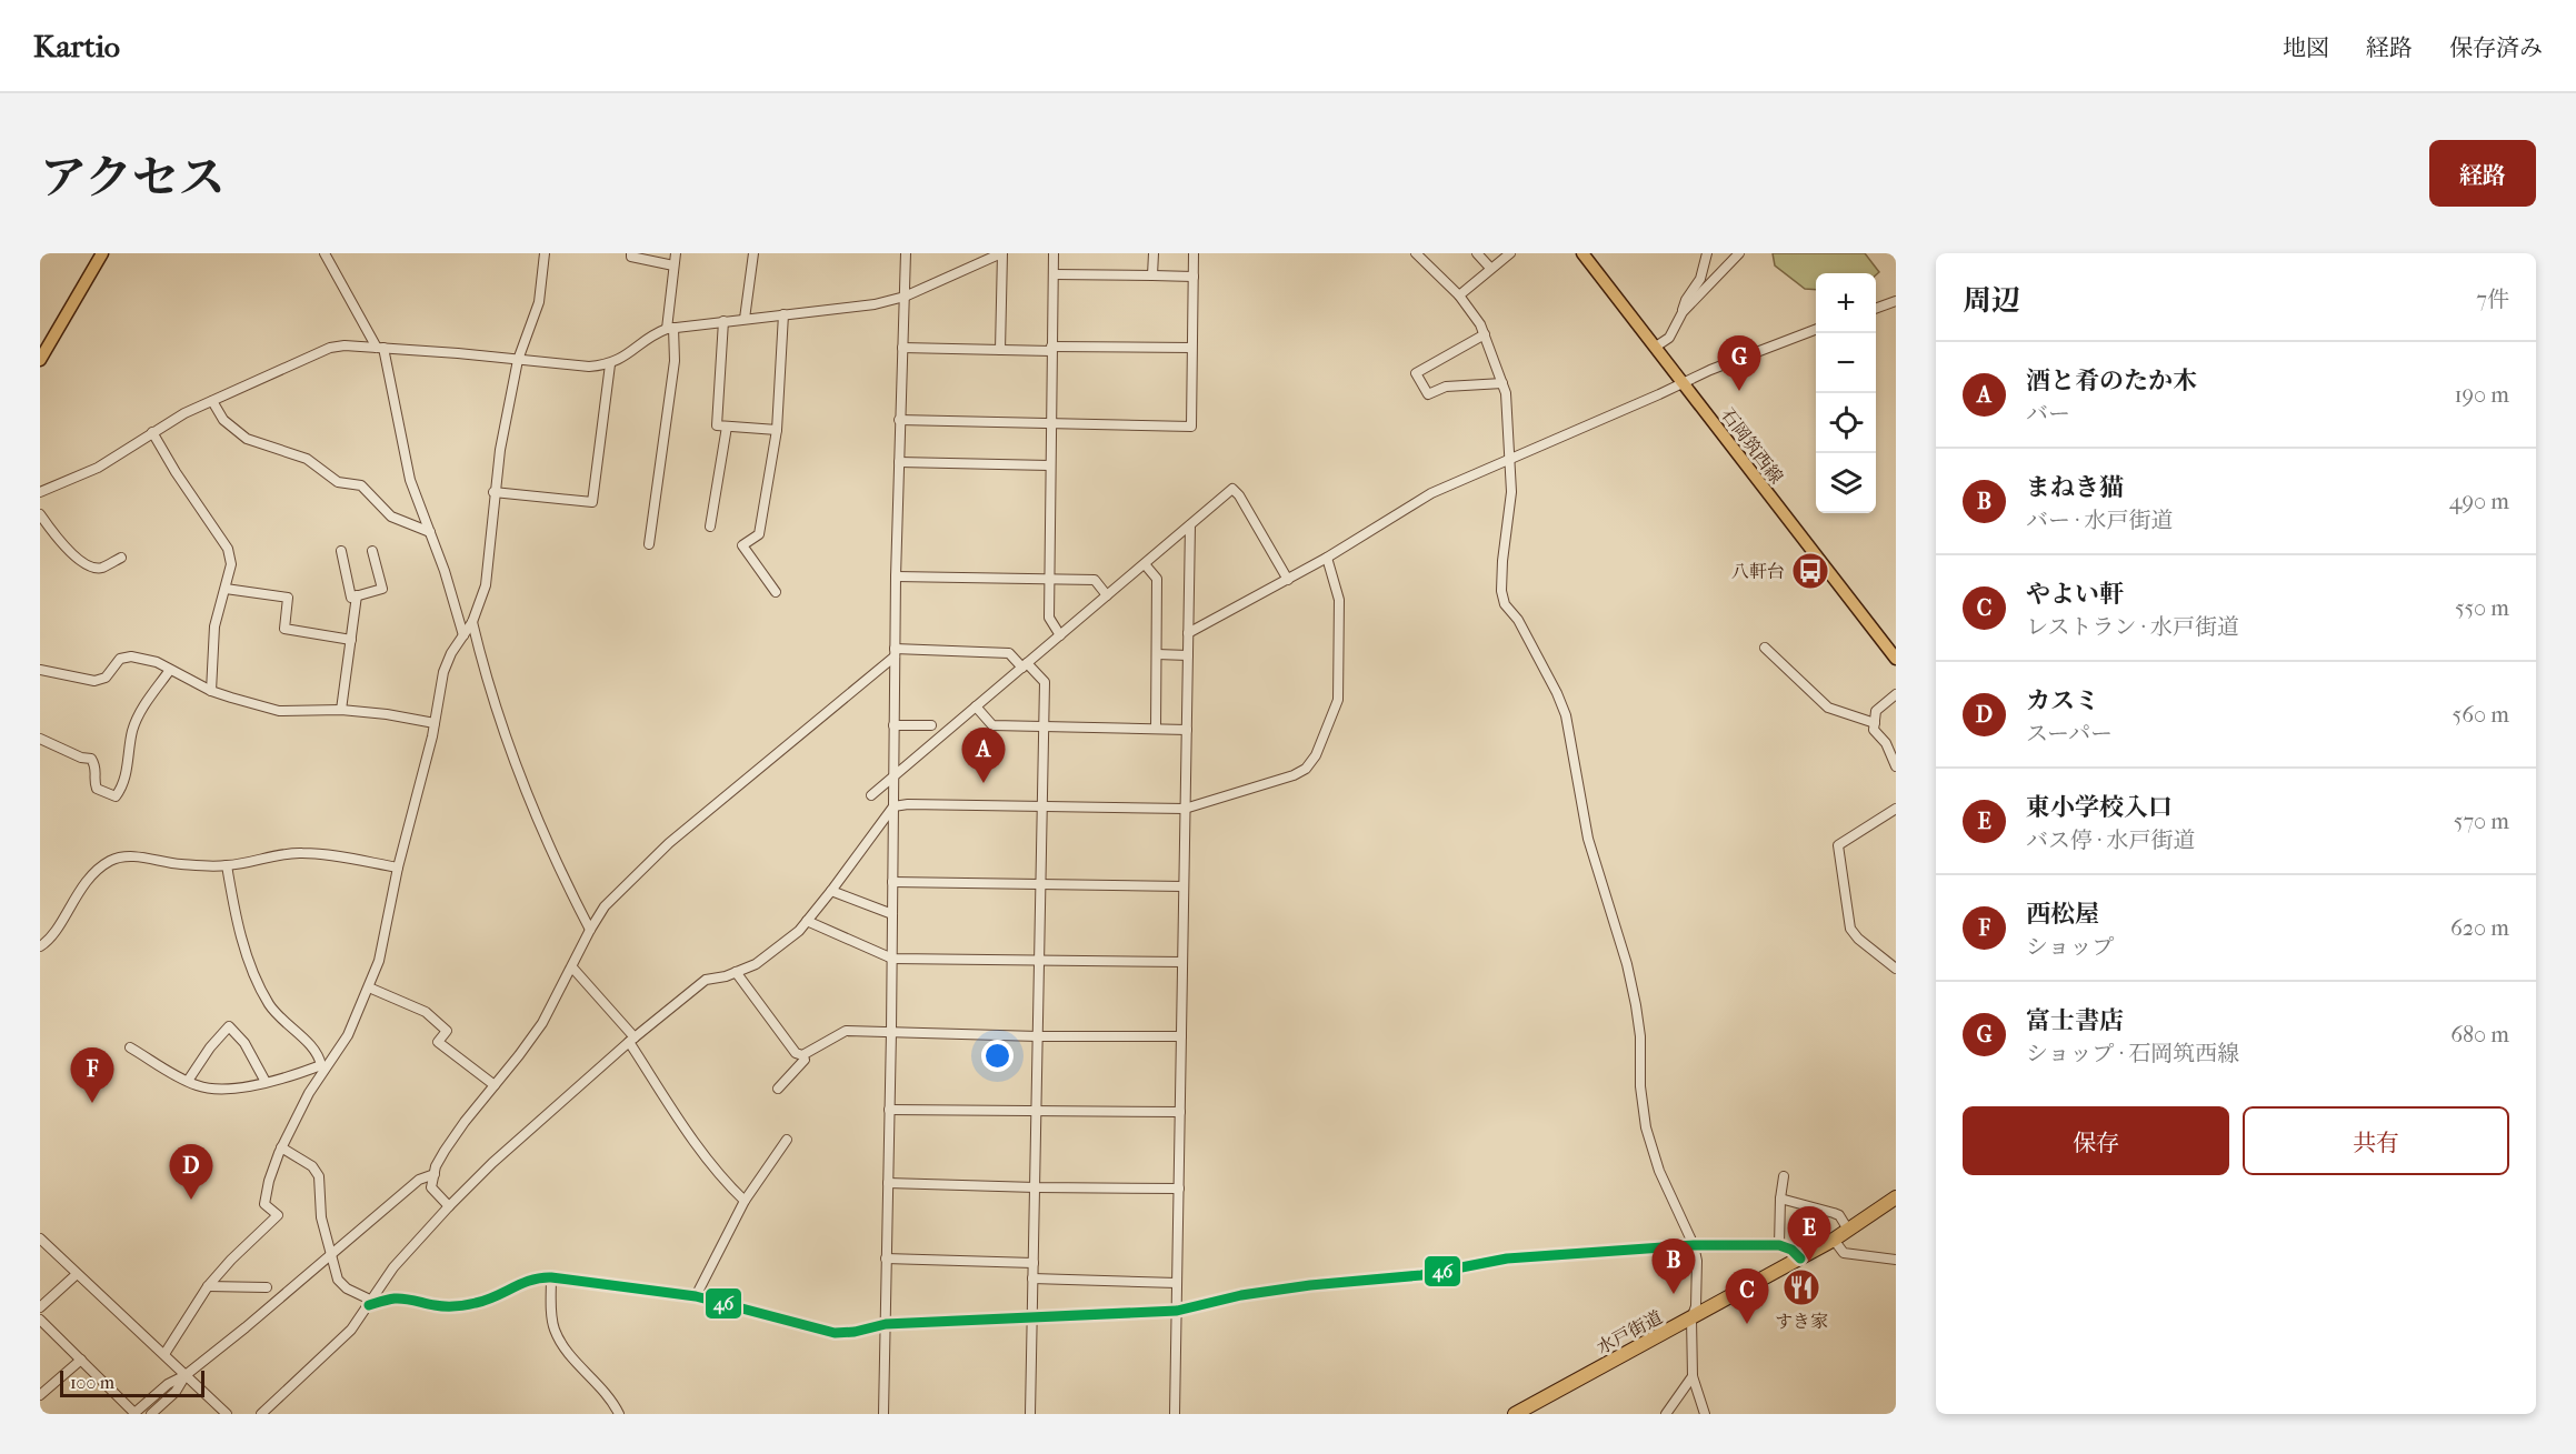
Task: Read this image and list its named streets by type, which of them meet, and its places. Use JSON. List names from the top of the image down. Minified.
{"streets":{"highway":["水戸街道"],"main road":["石岡筑西線"]},"places":{"bus stop":["八軒台"],"restaurant":["すき家"]},"lines":["transit line 46"],"scale_bar":"100 m","page":{"header":"Kartio","nav":["地図","経路","保存済み"],"title":"アクセス","buttons":["経路",["保存","共有"]],"heading":["周辺","7件"],"map_buttons":["+","−"],"pins":["G","A","F","D","E","B","C"],"list":[{"mark":"A","name":"酒と肴のたか木","note":"バー","value":"190 m"},{"mark":"B","name":"まねき猫","note":"バー · 水戸街道","value":"490 m"},{"mark":"C","name":"やよい軒","note":"レストラン · 水戸街道","value":"550 m"},{"mark":"D","name":"カスミ","note":"スーパー","value":"560 m"},{"mark":"E","name":"東小学校入口","note":"バス停 · 水戸街道","value":"570 m"},{"mark":"F","name":"西松屋","note":"ショップ","value":"620 m"},{"mark":"G","name":"富士書店","note":"ショップ · 石岡筑西線","value":"680 m"}],"scale":"100 m"}}
